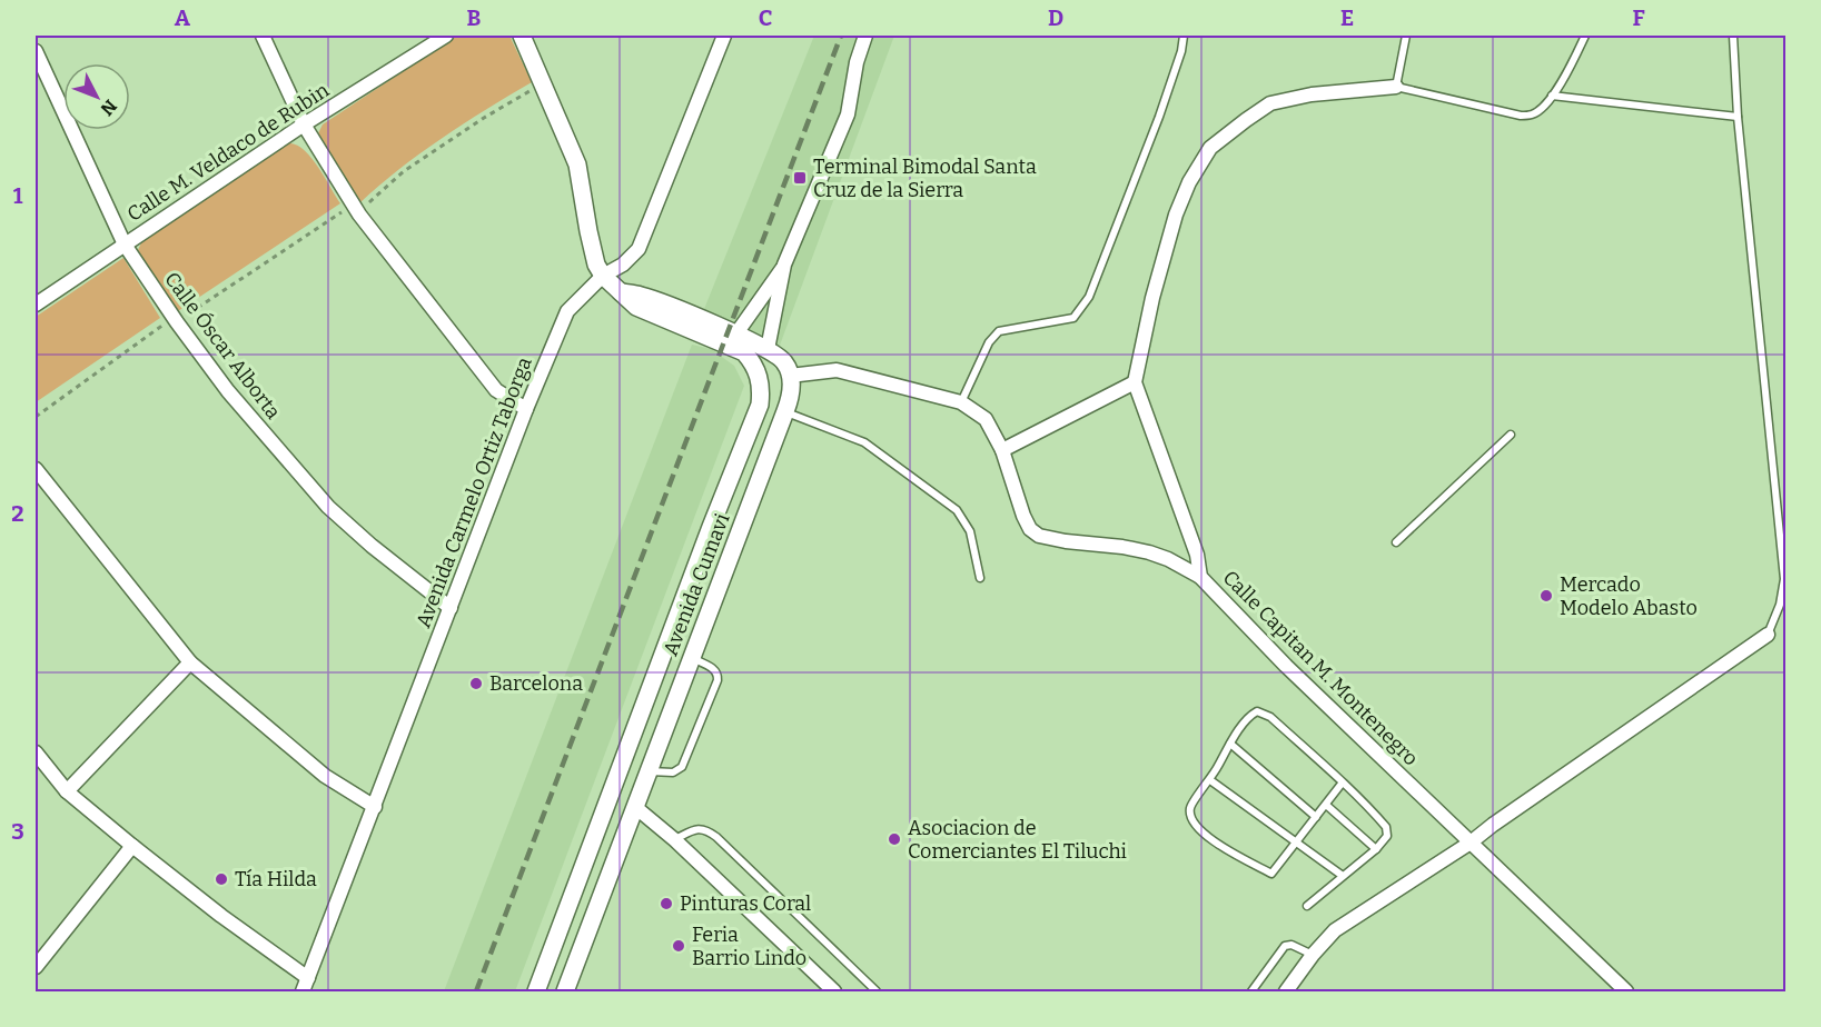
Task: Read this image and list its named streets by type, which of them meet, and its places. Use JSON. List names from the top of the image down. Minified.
{"streets":{"street":["Calle M. Veldaco de Rubin","Calle Óscar Alborta","Avenida Carmelo Ortiz Taborga","Avenida Cumavi","Calle Capitan M. Montenegro"]},"crossings":[["Calle M. Veldaco de Rubin","Calle Óscar Alborta"],["Calle Óscar Alborta","Avenida Carmelo Ortiz Taborga"],["Avenida Carmelo Ortiz Taborga","Avenida Cumavi"]],"places":{"transit":["Terminal Bimodal Santa Cruz de la Sierra"],"other":["Mercado Modelo Abasto","Barcelona","Asociacion de Comerciantes El Tiluchi","Tía Hilda","Pinturas Coral","Feria Barrio Lindo"]},"north":"bottom right","grid":{"columns":["A","B","C","D","E","F"],"rows":["1","2","3"]}}
